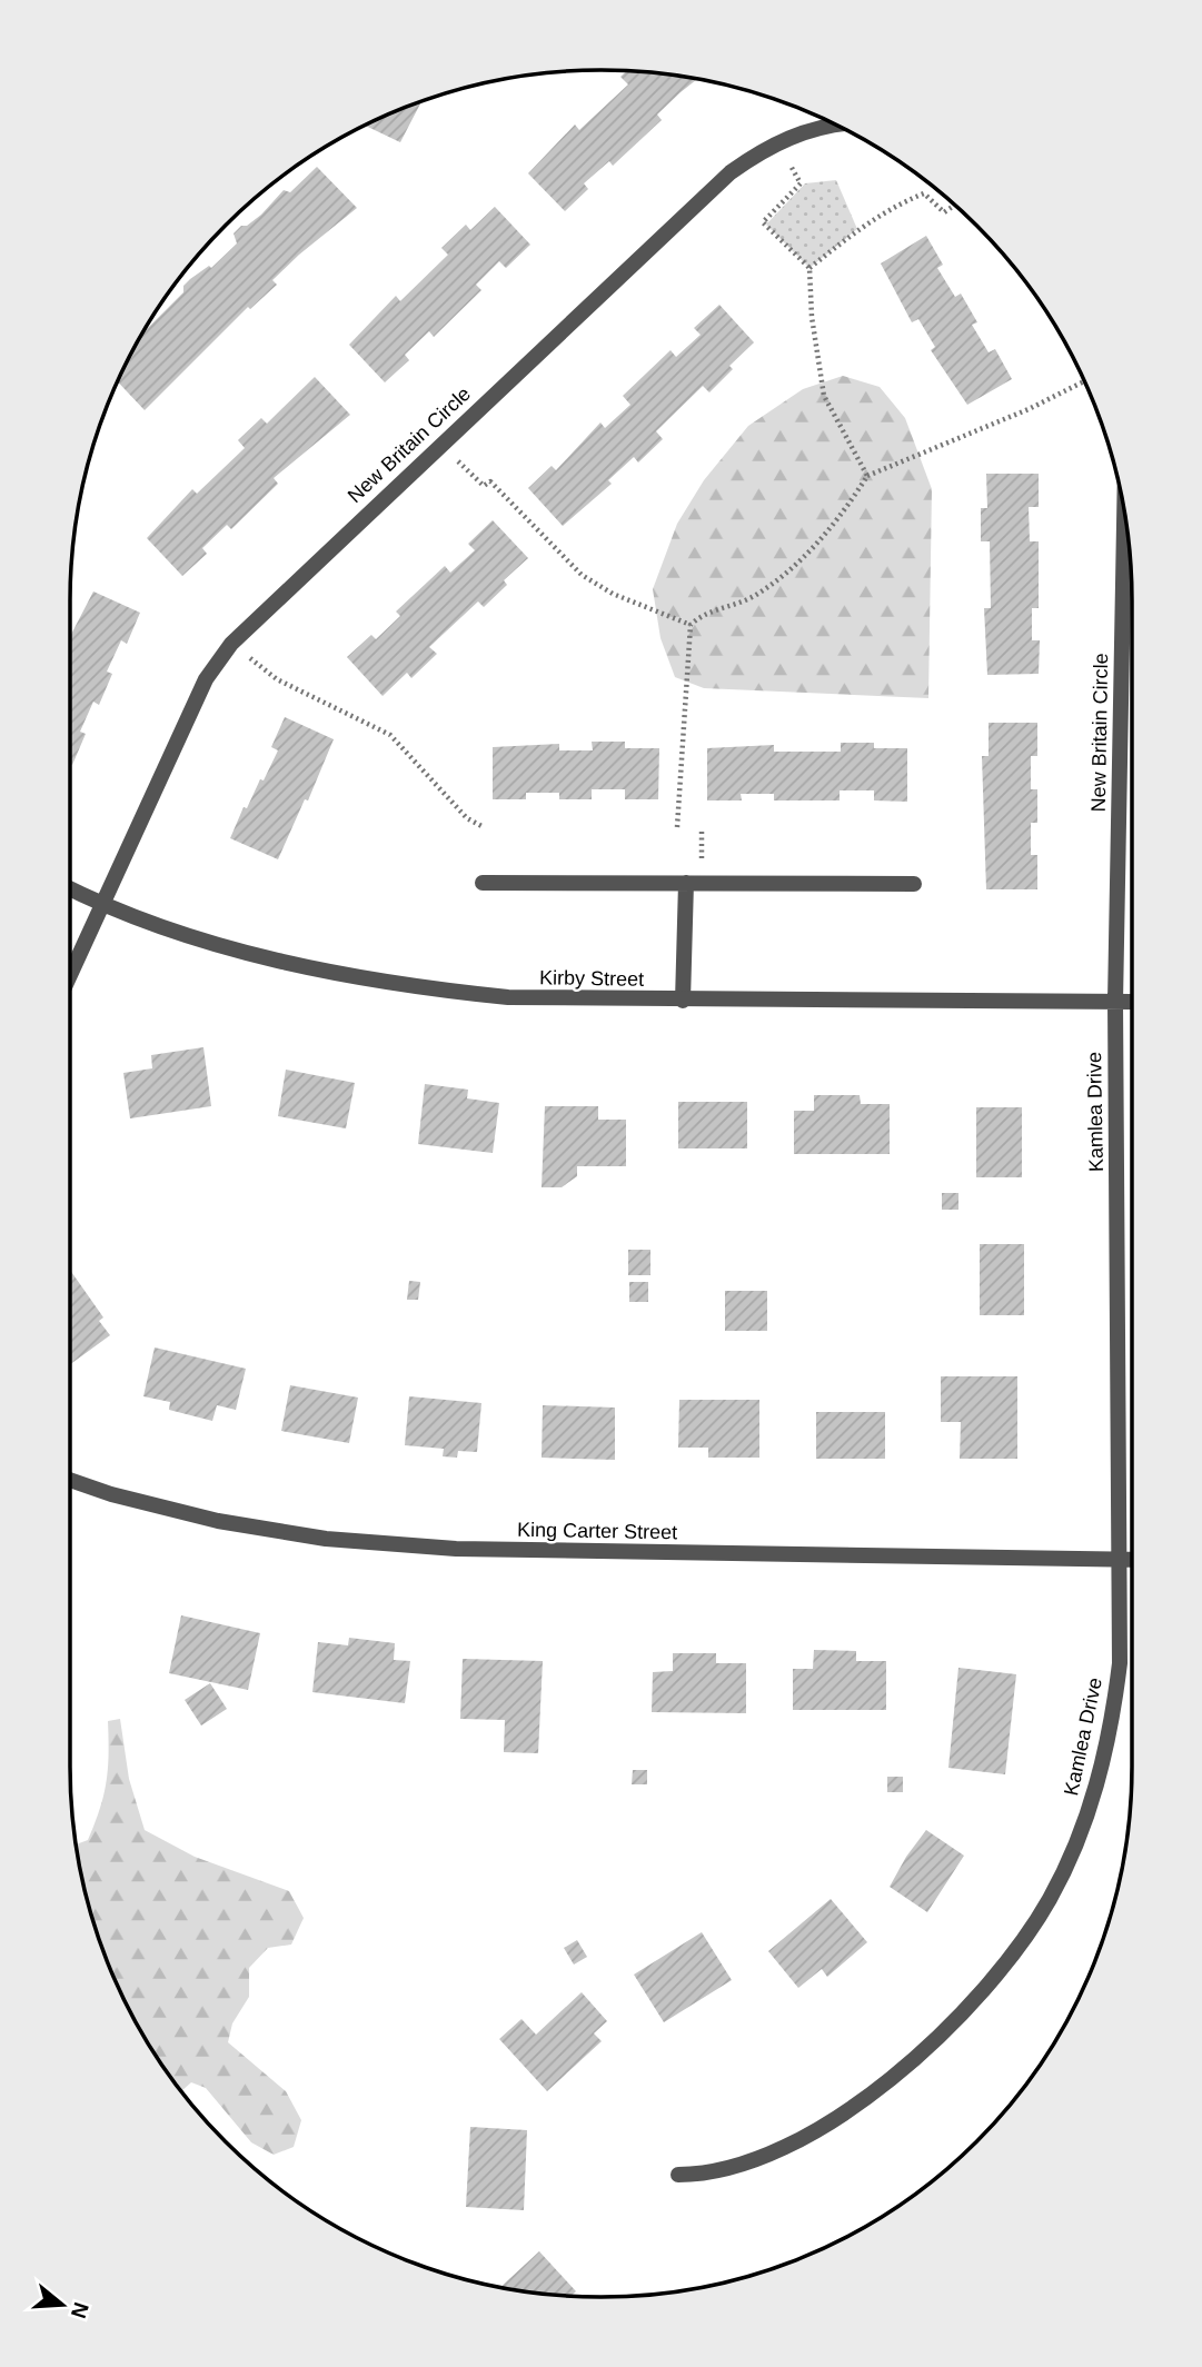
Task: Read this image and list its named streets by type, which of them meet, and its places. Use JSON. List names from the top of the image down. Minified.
{"streets":{"street":["New Britain Circle","Kirby Street","Kamlea Drive","King Carter Street"]},"crossings":[["New Britain Circle","Kirby Street"],["New Britain Circle","Kamlea Drive"],["Kirby Street","Kamlea Drive"],["Kamlea Drive","King Carter Street"]],"north":"right"}
